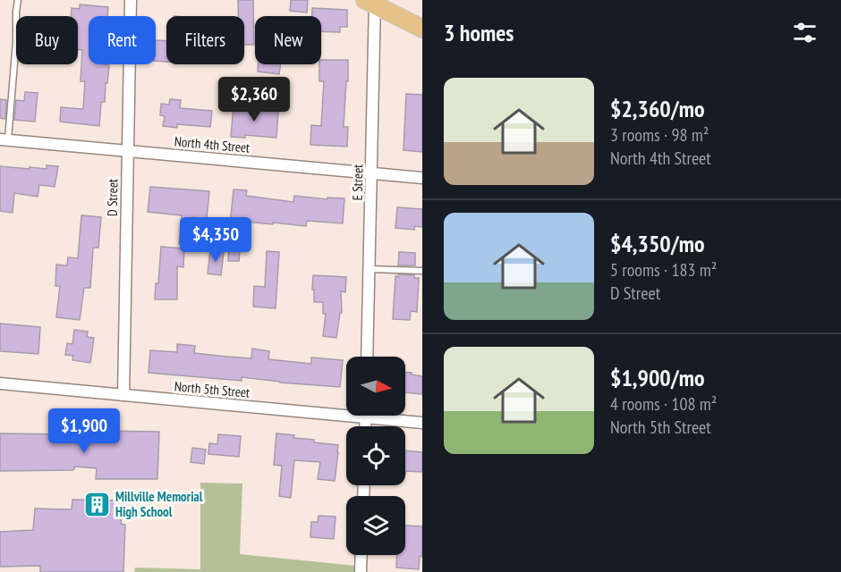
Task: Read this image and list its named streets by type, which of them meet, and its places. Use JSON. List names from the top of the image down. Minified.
{"streets":{"street":["North 4th Street","E Street","D Street","North 5th Street"]},"crossings":[["North 4th Street","E Street"],["North 4th Street","D Street"],["D Street","North 5th Street"]],"places":{"building":["Millville Memorial High School"]},"north":"right","page":{"heading":"3 homes","chip":["Buy","Rent","Filters","New"],"list":[{"name":"$2,360/mo","note":"3 rooms · 98 m² · North 4th Street"},{"name":"$4,350/mo","note":"5 rooms · 183 m² · D Street"},{"name":"$1,900/mo","note":"4 rooms · 108 m² · North 5th Street"}],"price":["$2,360","$4,350","$1,900"]}}
